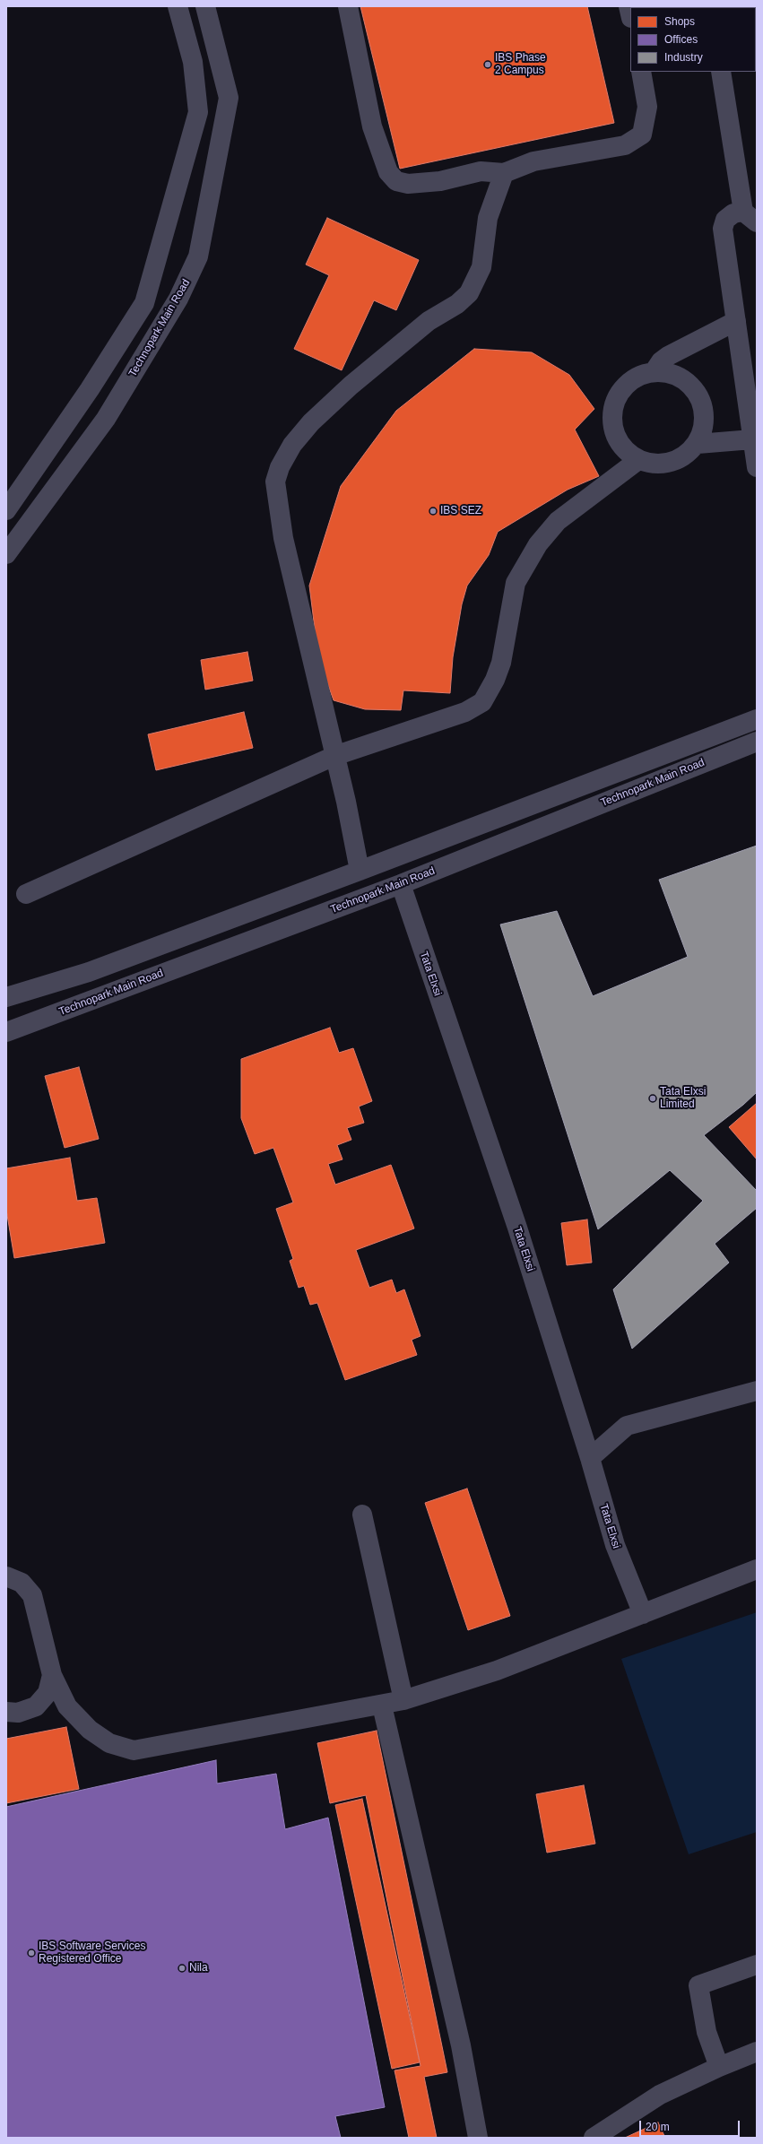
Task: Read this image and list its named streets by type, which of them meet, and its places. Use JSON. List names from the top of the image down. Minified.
{"streets":{"street":["Technopark Main Road","Tata Elxsi"]},"crossings":[["Technopark Main Road","Tata Elxsi"]],"places":["IBS Phase 2 Campus","IBS SEZ","Tata Elxsi Limited","IBS Software Services Registered Office","Nila"],"legend":["Shops","Offices","Industry"],"scale_bar":"20 m"}
